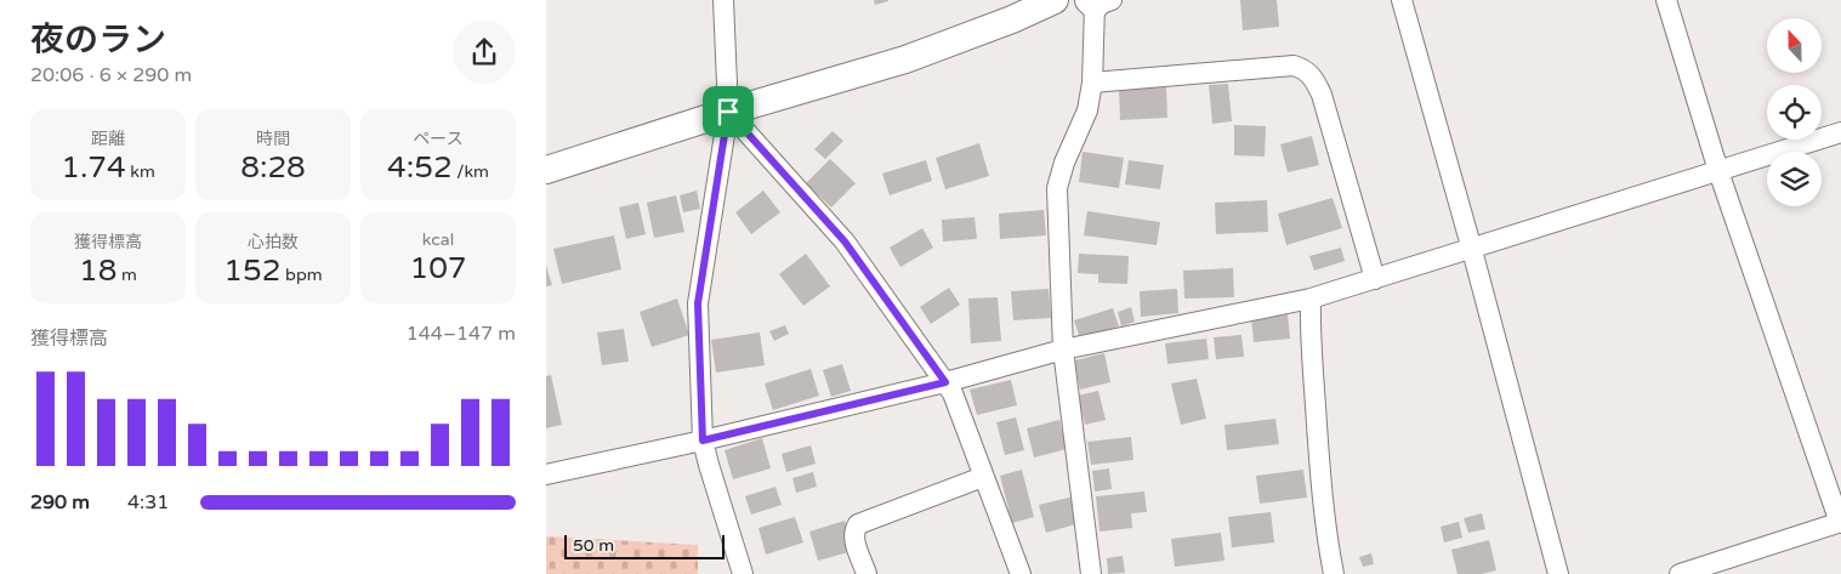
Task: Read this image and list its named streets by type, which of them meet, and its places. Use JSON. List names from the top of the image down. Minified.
{"scale_bar":"50 m","north":"top","page":{"heading":["夜のラン","20:06 · 6 × 290 m"],"stats":[["距離","1.74 km"],["時間","8:28"],["ペース","4:52 /km"],["獲得標高","18 m"],["心拍数","152 bpm"],["kcal","107"]],"chart":["獲得標高","144–147 m"],"list":[{"name":"290 m","note":"4:31"}],"scale":"50 m"}}
